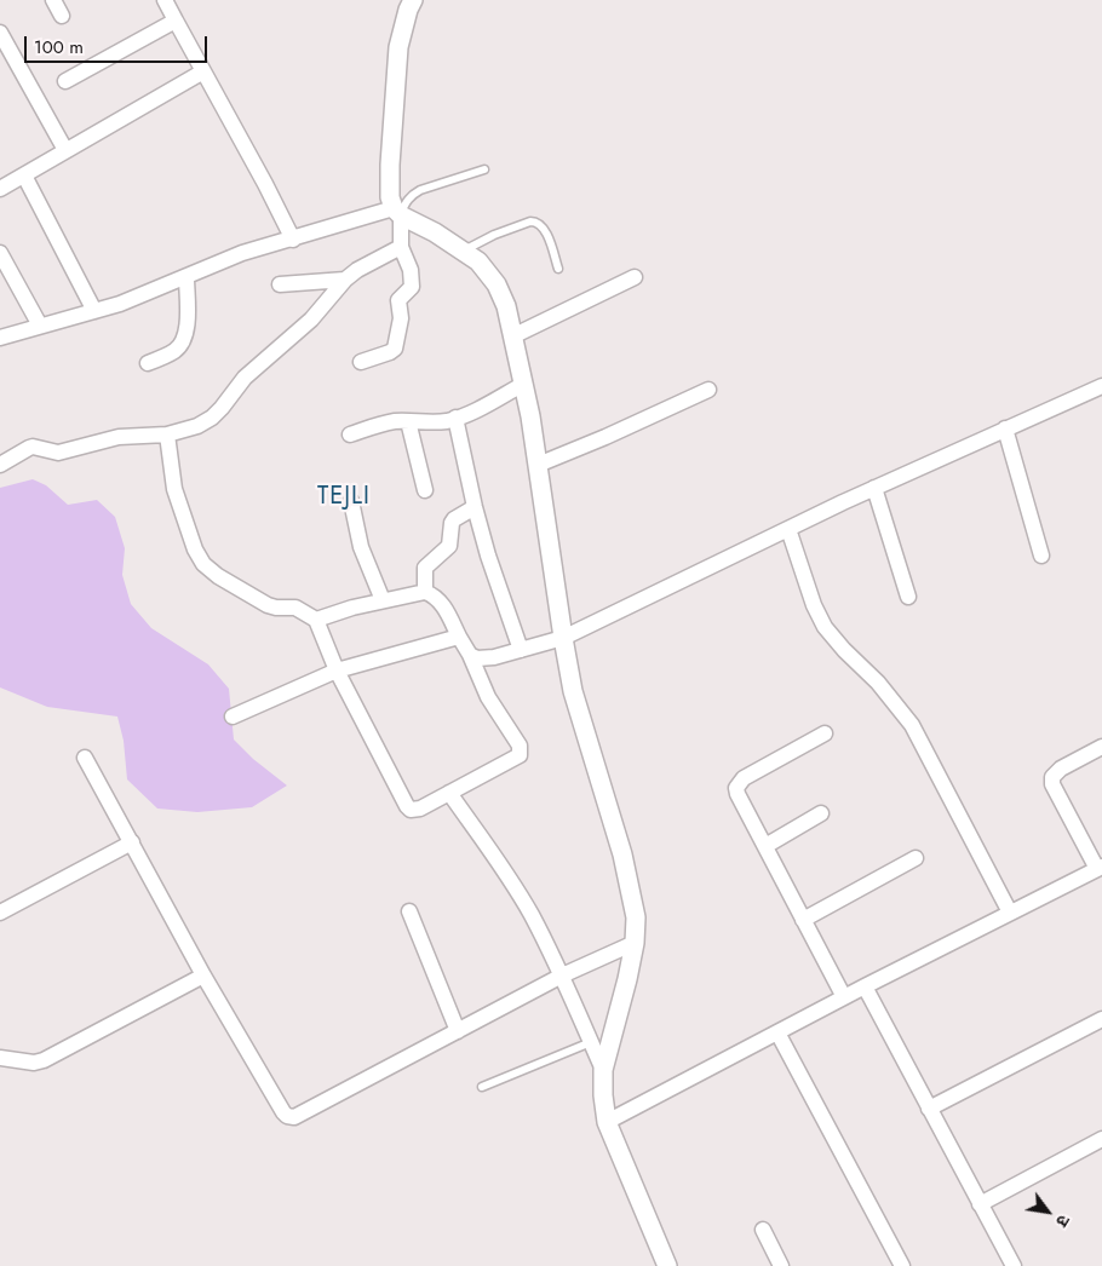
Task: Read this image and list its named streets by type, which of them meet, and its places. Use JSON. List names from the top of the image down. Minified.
{"districts":["TEJLI"],"scale_bar":"100 m","north":"bottom right"}
